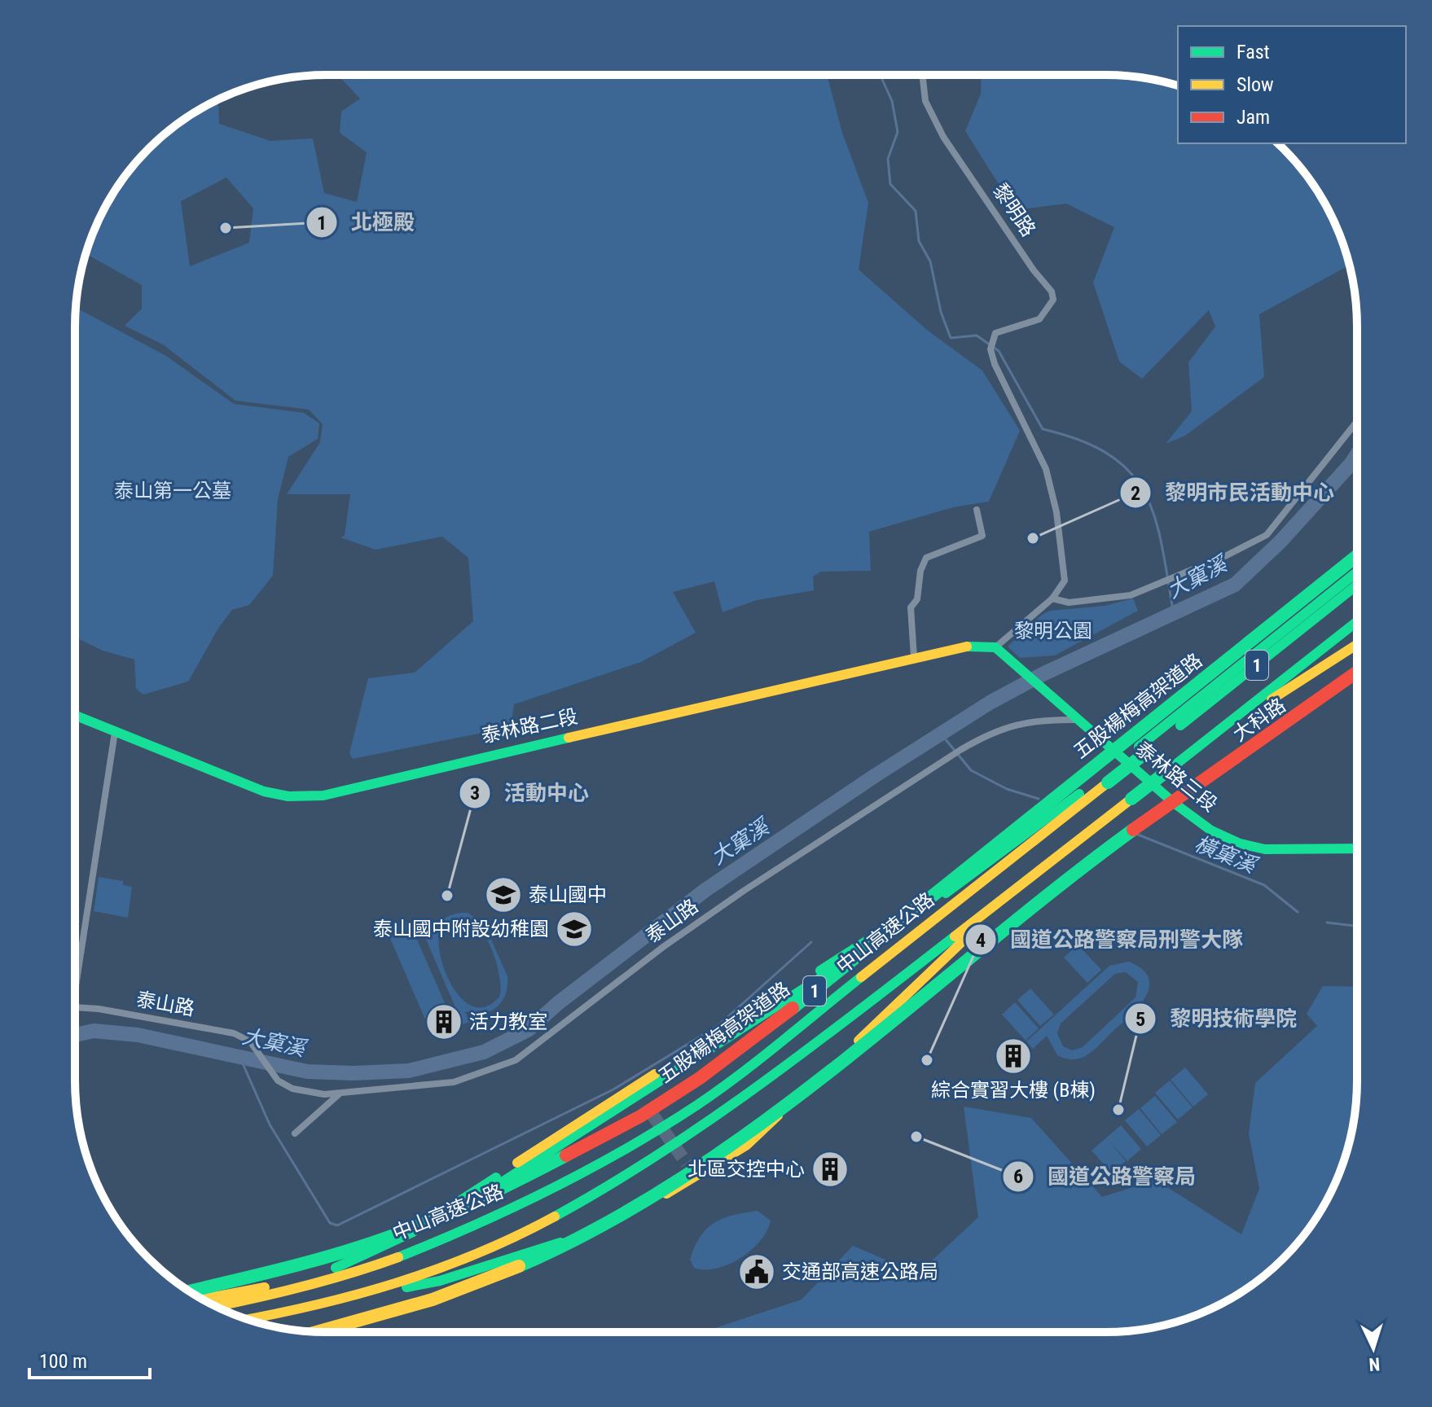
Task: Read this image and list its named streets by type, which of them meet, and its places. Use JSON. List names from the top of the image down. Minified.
{"streets":{"main road":["1","五股楊梅高架道路","大科路","泰林路二段","泰林路三段","中山高速公路"],"street":["黎明路","泰山路"]},"crossings":[["黎明路","泰林路二段"],["黎明路","泰林路三段"],["大科路","泰林路三段"],["泰林路二段","泰林路三段"],["泰林路三段","泰山路"]],"water":["大窠溪","橫窠溪"],"parks":["泰山第一公墓","黎明公園"],"places":{"other":["北極殿","黎明市民活動中心","活動中心","國道公路警察局刑警大隊","黎明技術學院","國道公路警察局"],"school or university":["泰山國中","泰山國中附設幼稚園"],"building":["活力教室","綜合實習大樓 (B棟)","北區交控中心"],"public building":["交通部高速公路局"]},"legend":["Fast","Slow","Jam"],"scale_bar":"100 m","north":"bottom"}
